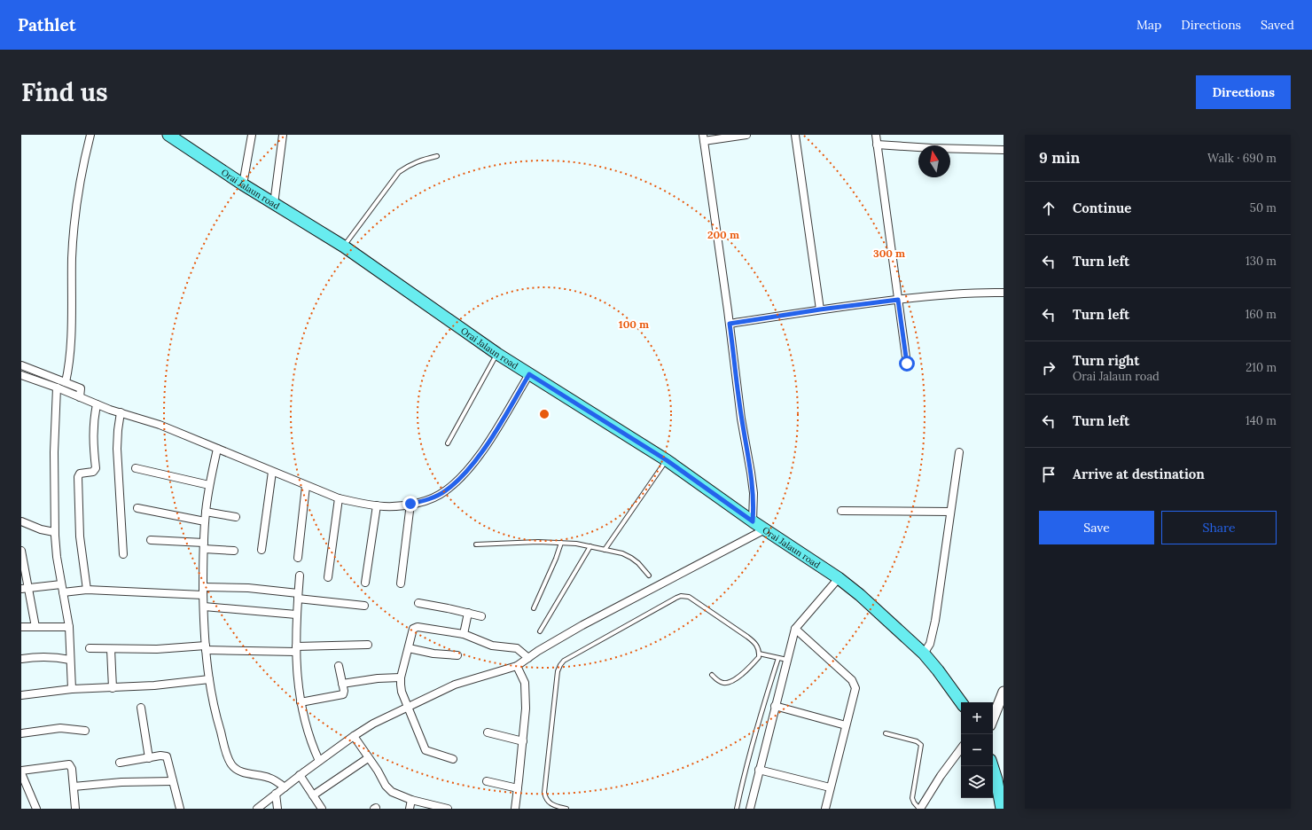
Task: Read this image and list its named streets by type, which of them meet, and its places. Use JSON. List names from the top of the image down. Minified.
{"streets":{"main road":["Orai Jalaun road"]},"north":"top","page":{"header":"Pathlet","nav":["Map","Directions","Saved"],"buttons":["Directions",["Save","Share"]],"title":"Find us","heading":["9 min","Walk · 690 m"],"list":[["Continue","50 m"],["Turn left","130 m"],["Turn left","160 m"],["Turn right","Orai Jalaun road","210 m"],["Turn left","140 m"],"Arrive at destination"],"map_buttons":["+","−"]},"rings":["200 m","300 m","100 m"]}
